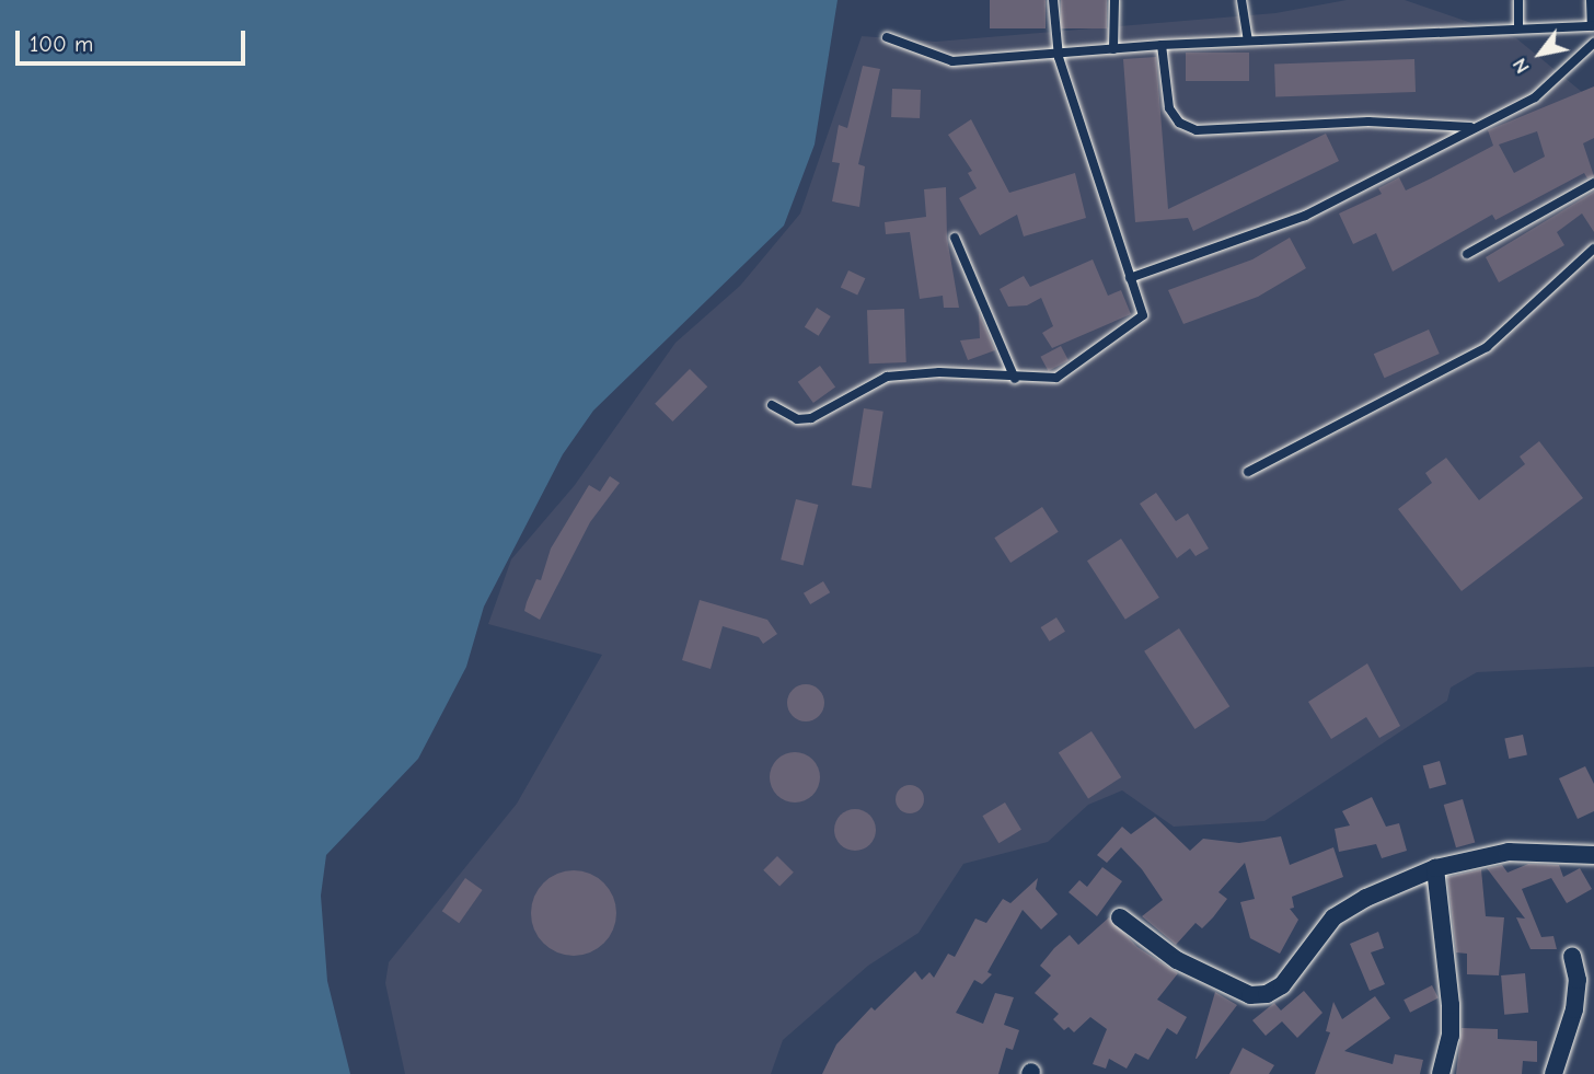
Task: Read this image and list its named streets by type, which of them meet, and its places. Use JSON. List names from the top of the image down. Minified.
{"scale_bar":"100 m","north":"bottom left"}
